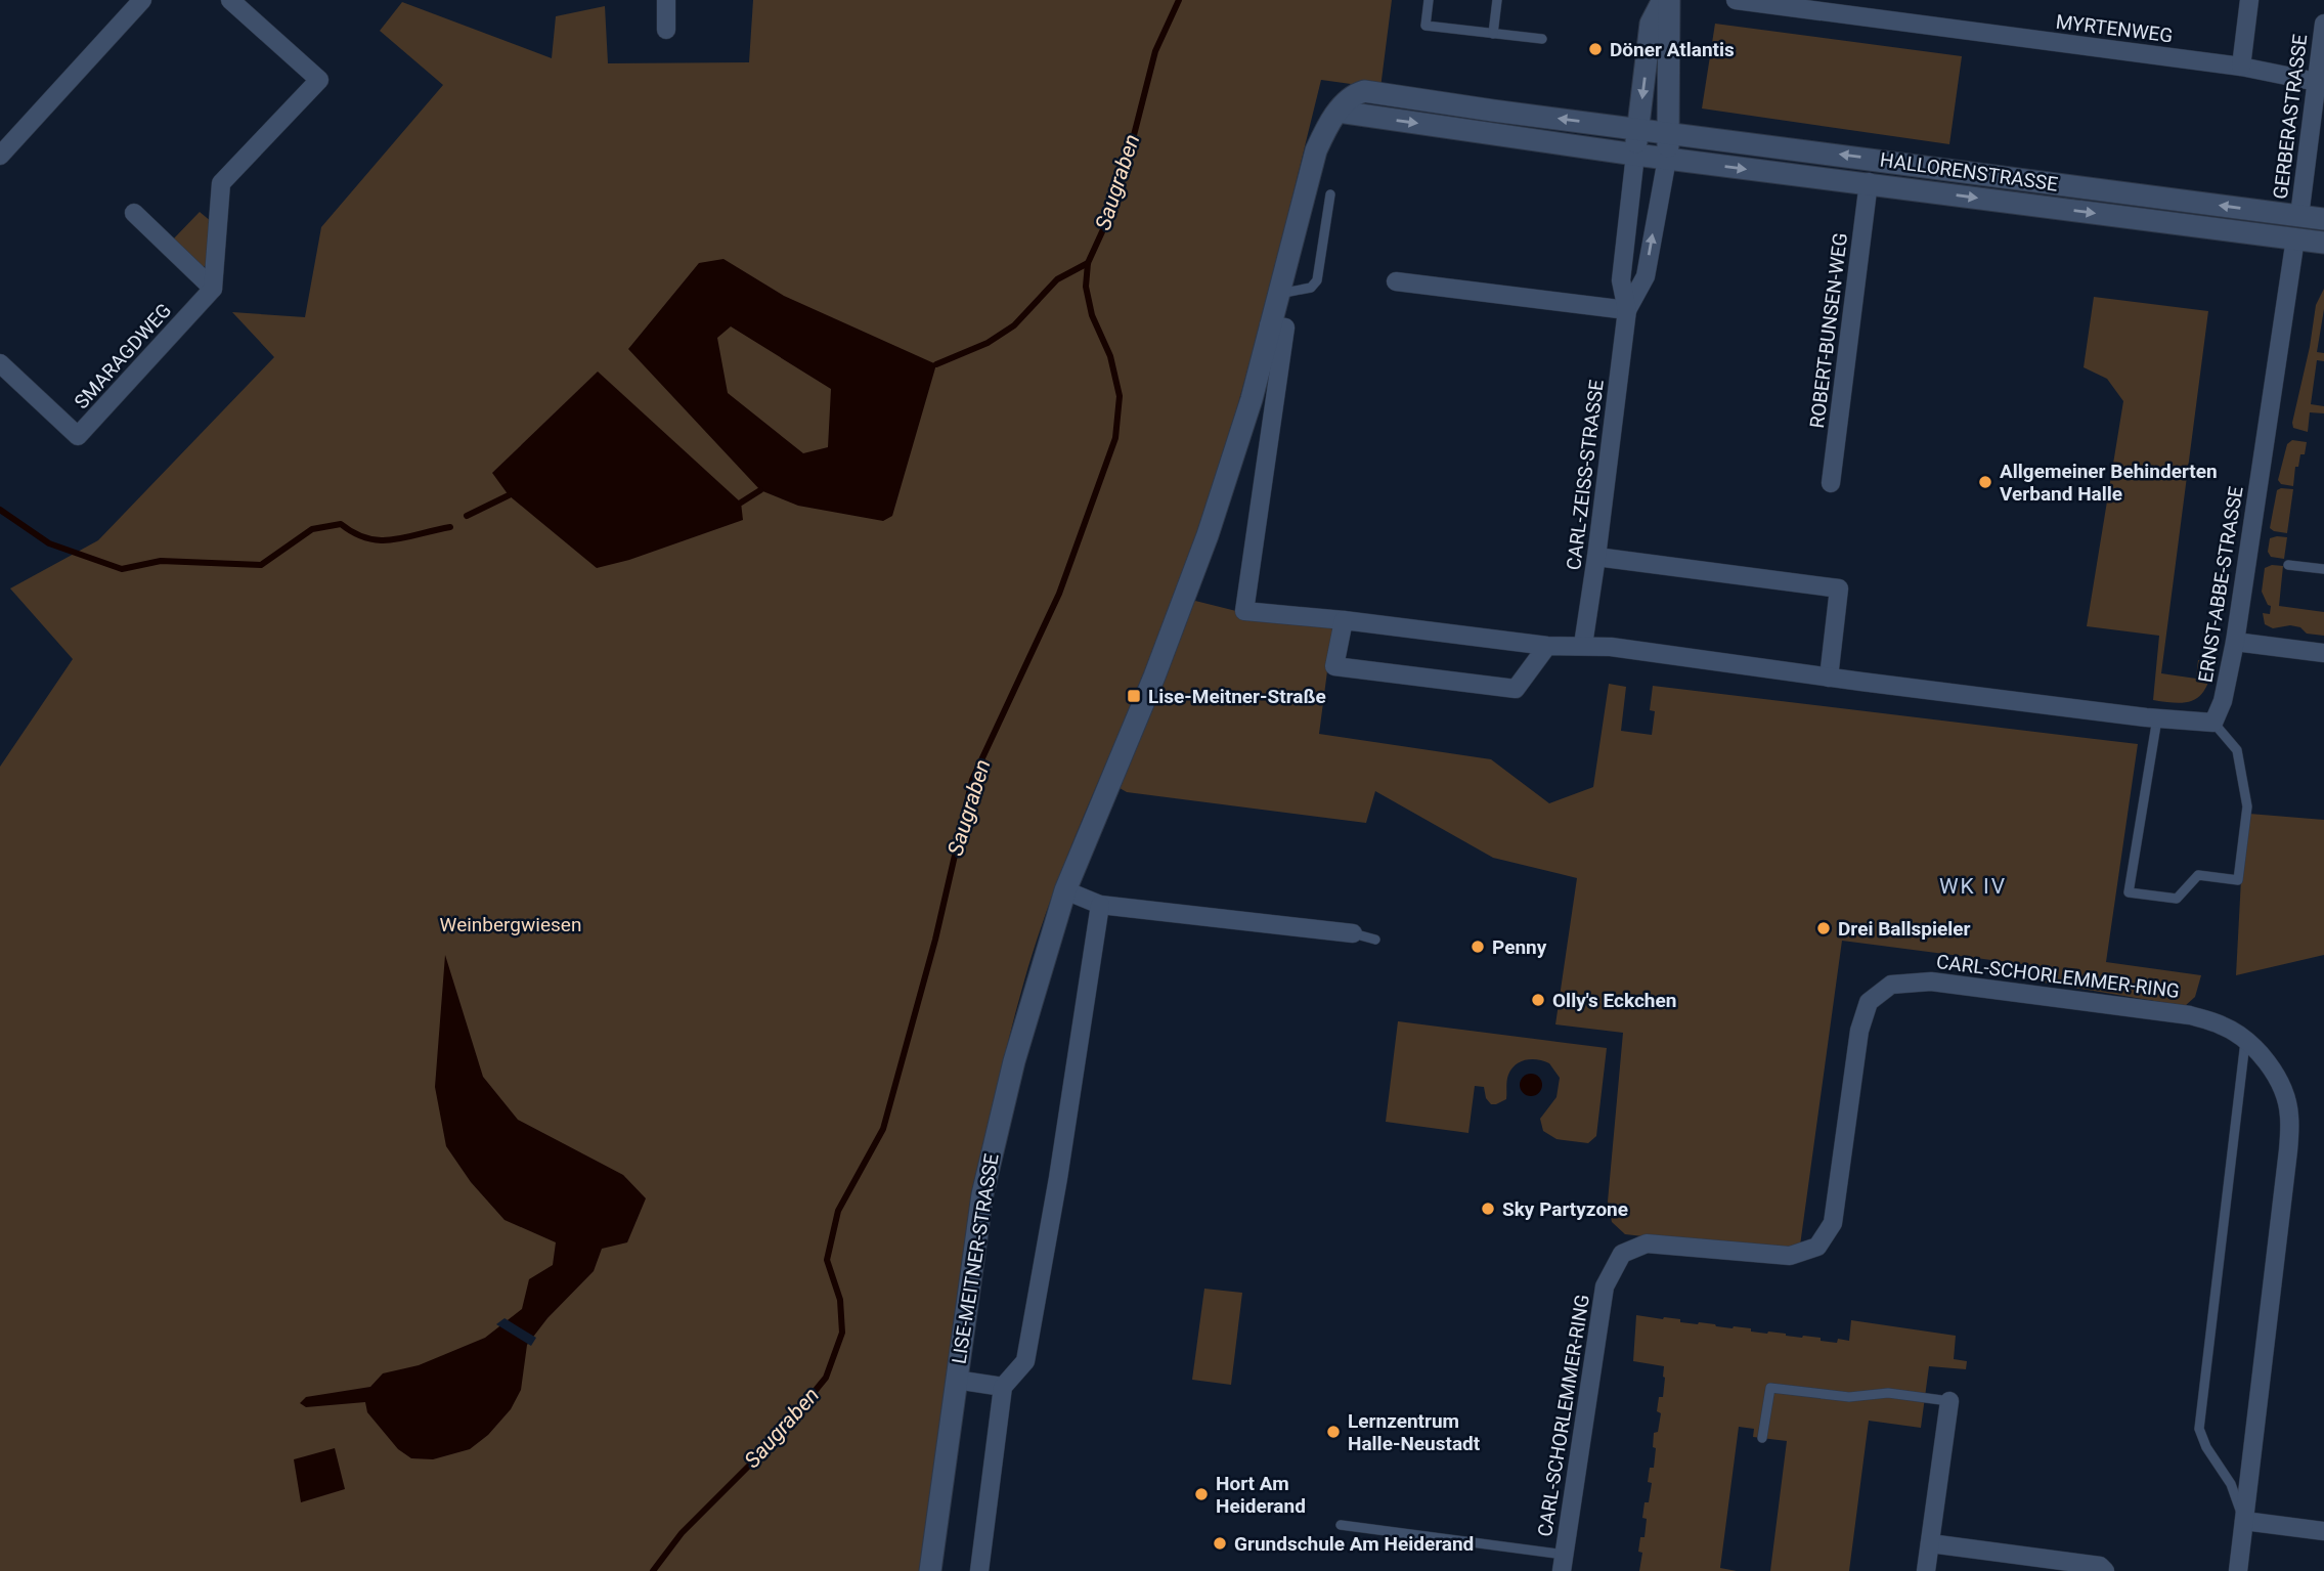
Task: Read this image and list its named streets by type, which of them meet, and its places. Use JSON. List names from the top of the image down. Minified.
{"streets":{"street":["MYRTENWEG","GERBERASTRASSE","HALLORENSTRASSE","ROBERT-BUNSEN-WEG","SMARAGDWEG","CARL-ZEISS-STRASSE","ERNST-ABBE-STRASSE","CARL-SCHORLEMMER-RING","LISE-MEITNER-STRASSE"]},"crossings":[["MYRTENWEG","GERBERASTRASSE"],["GERBERASTRASSE","HALLORENSTRASSE"],["HALLORENSTRASSE","ROBERT-BUNSEN-WEG"],["HALLORENSTRASSE","CARL-ZEISS-STRASSE"],["HALLORENSTRASSE","ERNST-ABBE-STRASSE"],["HALLORENSTRASSE","LISE-MEITNER-STRASSE"]],"districts":["WK IV"],"water":["Saugraben"],"parks":["Weinbergwiesen"],"places":{"other":["Döner Atlantis","Allgemeiner Behinderten Verband Halle","Drei Ballspieler","Penny","Olly's Eckchen","Sky Partyzone","Lernzentrum Halle-Neustadt","Hort Am Heiderand","Grundschule Am Heiderand"],"transit":["Lise-Meitner-Straße"]}}
